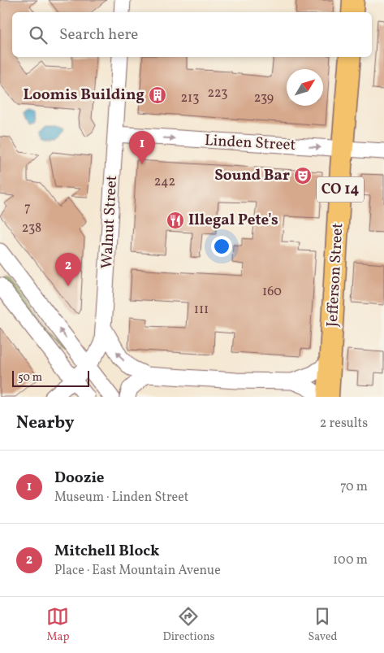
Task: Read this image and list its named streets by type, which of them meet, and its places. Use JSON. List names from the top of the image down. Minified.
{"streets":{"highway":["CO 14","Jefferson Street"],"street":["Linden Street","Walnut Street"]},"crossings":[["Linden Street","Walnut Street"],["Linden Street","Jefferson Street"]],"one_way":["Linden Street"],"places":{"building":["Loomis Building"],"theatre":["Sound Bar"],"restaurant":["Illegal Pete's"]},"house_numbers":["223","213","239","242","7","238","160","111"],"scale_bar":"50 m","north":"top right","page":{"search":"Search here","pins":["1","2"],"scale":"50 m","heading":["Nearby","2 results"],"list":[{"mark":"1","name":"Doozie","note":"Museum · Linden Street","value":"70 m"},{"mark":"2","name":"Mitchell Block","note":"Place · East Mountain Avenue","value":"100 m"}],"nav":["Map","Directions","Saved"]}}
